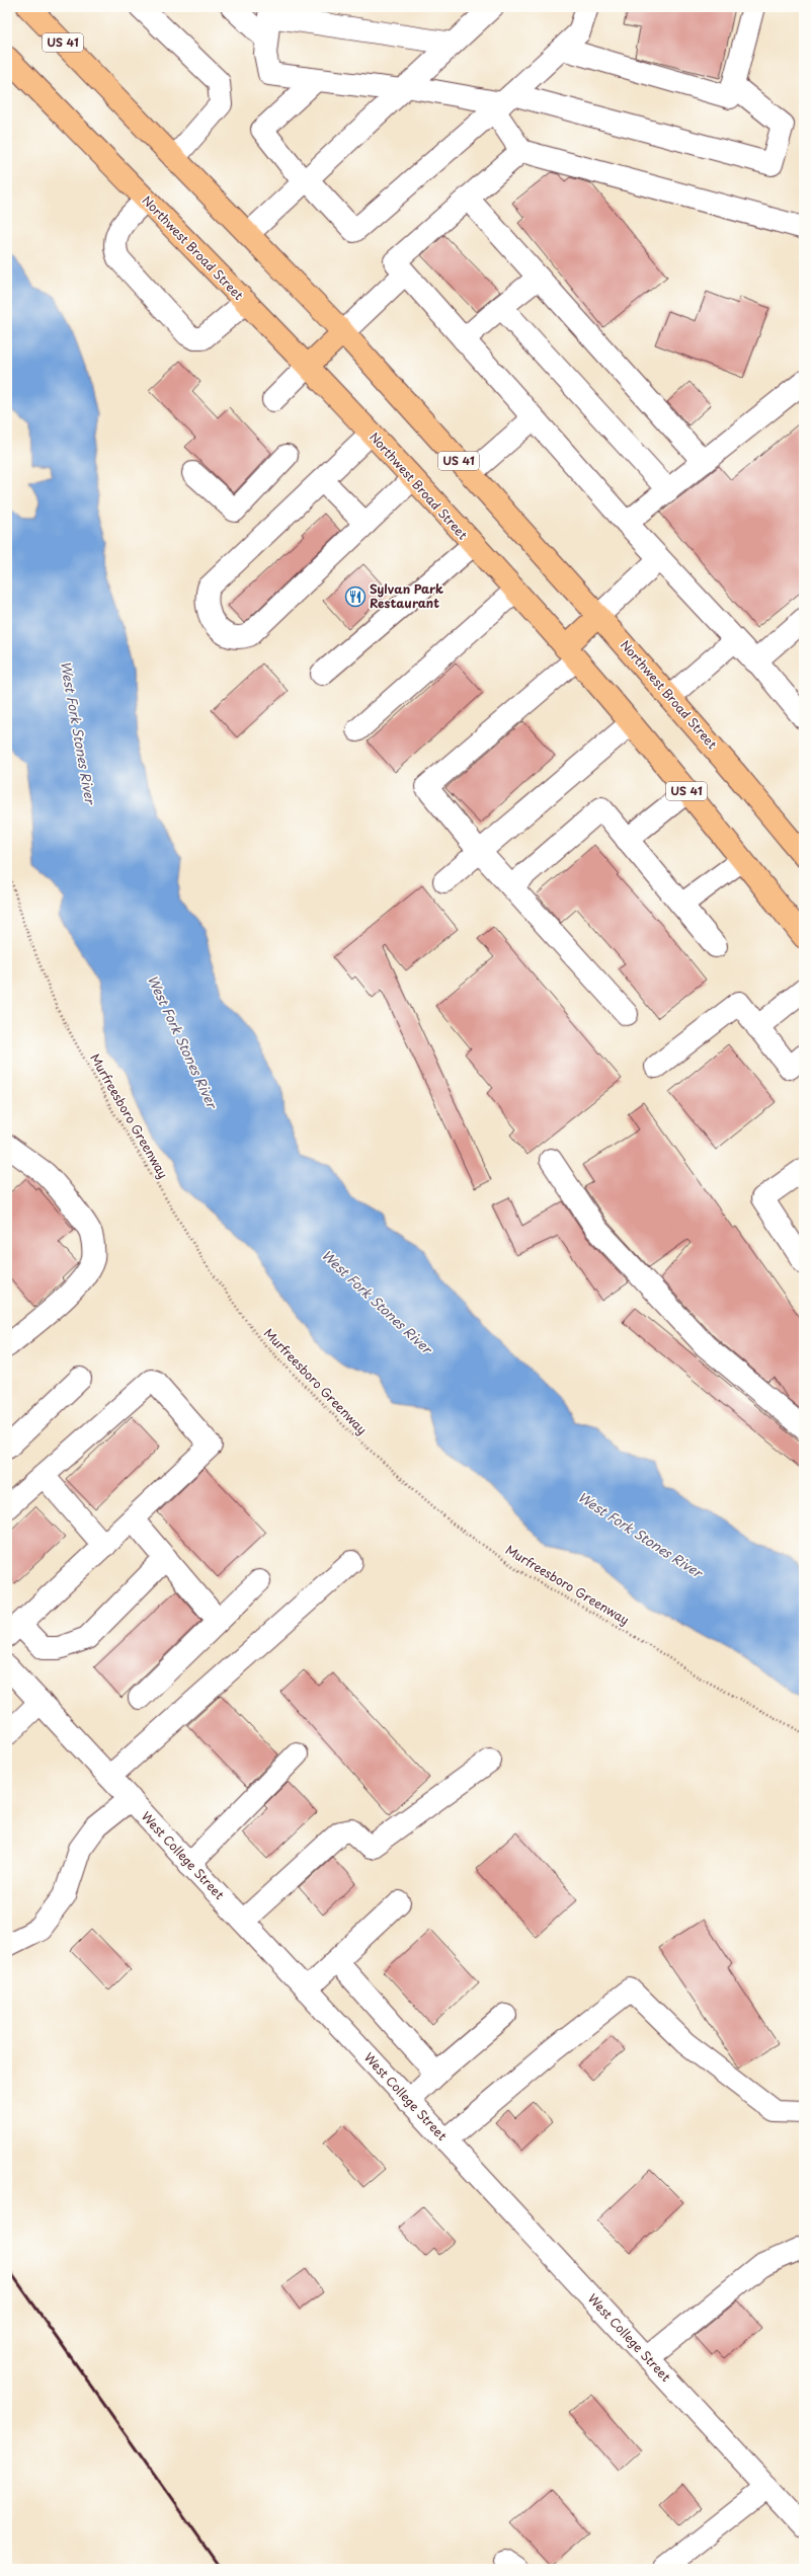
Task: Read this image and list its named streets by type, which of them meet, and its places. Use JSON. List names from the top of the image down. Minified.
{"streets":{"main road":["US 41","Northwest Broad Street"],"street":["West College Street"],"path":["Murfreesboro Greenway"]},"water":["West Fork Stones River"],"places":{"restaurant":["Sylvan Park Restaurant"]}}
